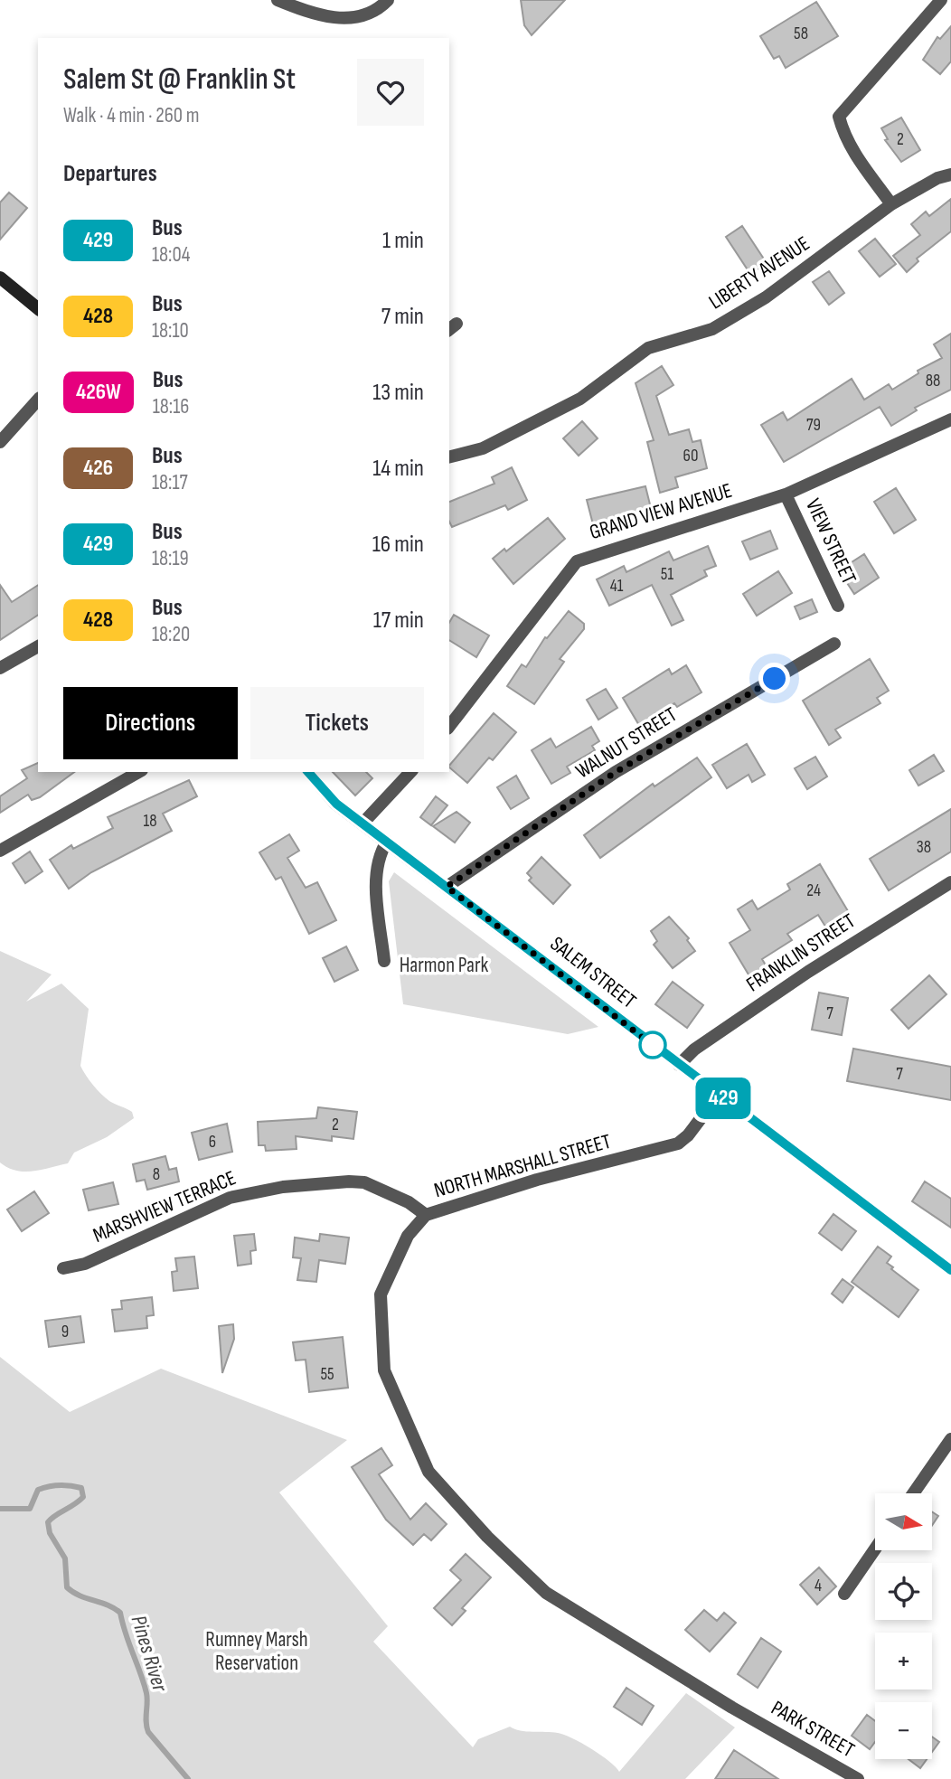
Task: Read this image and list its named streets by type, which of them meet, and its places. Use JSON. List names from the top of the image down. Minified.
{"streets":{"main road":["SALEM STREET"],"street":["LIBERTY AVENUE","GRAND VIEW AVENUE","VIEW STREET","WALNUT STREET","FRANKLIN STREET","NORTH MARSHALL STREET","MARSHVIEW TERRACE","PARK STREET"]},"crossings":[["GRAND VIEW AVENUE","VIEW STREET"],["WALNUT STREET","SALEM STREET"],["FRANKLIN STREET","SALEM STREET"],["SALEM STREET","NORTH MARSHALL STREET"],["NORTH MARSHALL STREET","MARSHVIEW TERRACE"],["NORTH MARSHALL STREET","PARK STREET"]],"water":["Pines River"],"parks":["Harmon Park","Rumney Marsh Reservation"],"lines":["bus line 429"],"house_numbers":["58","2","88","79","60","51","41","18","38","24","7","7","2","6","8","9","55","4"],"north":"right","page":{"on_map":"429","heading":[["Salem St @ Franklin St","Walk · 4 min · 260 m"],"Departures"],"list":[{"mark":"429","name":"Bus","note":"18:04","value":"1 min"},{"mark":"428","name":"Bus","note":"18:10","value":"7 min"},{"mark":"426W","name":"Bus","note":"18:16","value":"13 min"},{"mark":"426","name":"Bus","note":"18:17","value":"14 min"},{"mark":"429","name":"Bus","note":"18:19","value":"16 min"},{"mark":"428","name":"Bus","note":"18:20","value":"17 min"}],"buttons":["Directions","Tickets"],"map_buttons":["+","−"]}}
